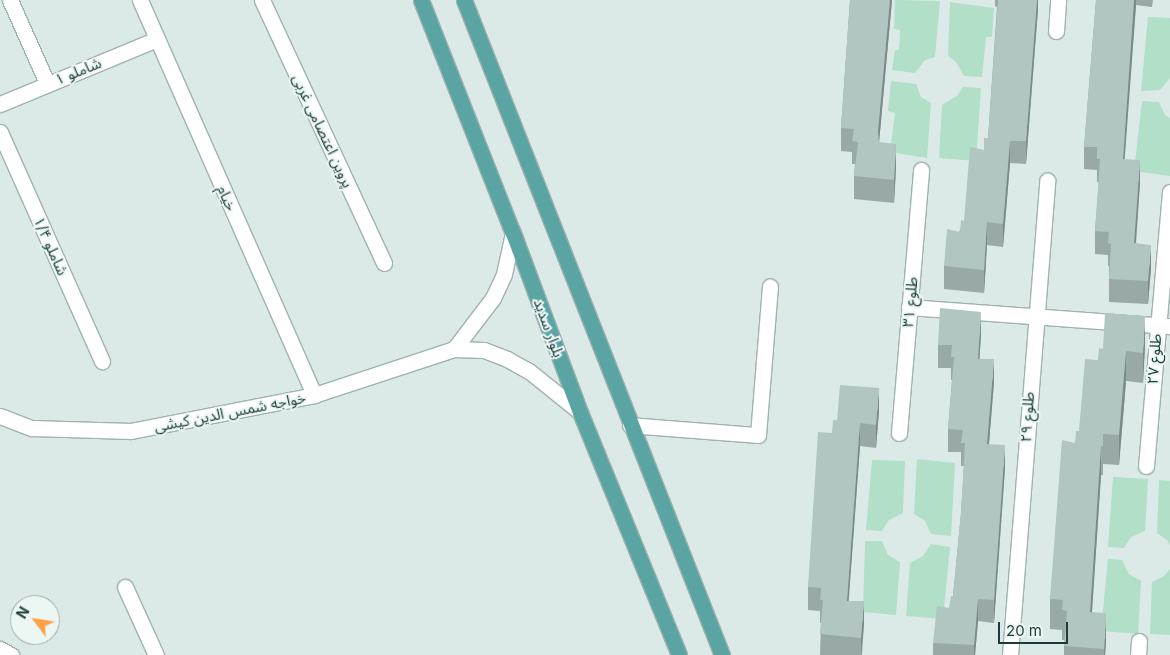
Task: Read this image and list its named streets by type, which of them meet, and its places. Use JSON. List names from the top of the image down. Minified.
{"streets":{"main road":["بلوار سدید"],"street":["شاملو ۱","پروین اعتصامی غربی","خیام","شاملو ۱/۴","طلوع ۳۱","طلوع ۲۷","خواجه شمس الدين كيشی","طلوع ۲۹"]},"crossings":[["شاملو ۱","خیام"],["خیام","خواجه شمس الدين كيشی"],["بلوار سدید","خواجه شمس الدين كيشی"]],"scale_bar":"20 m","north":"top left"}
